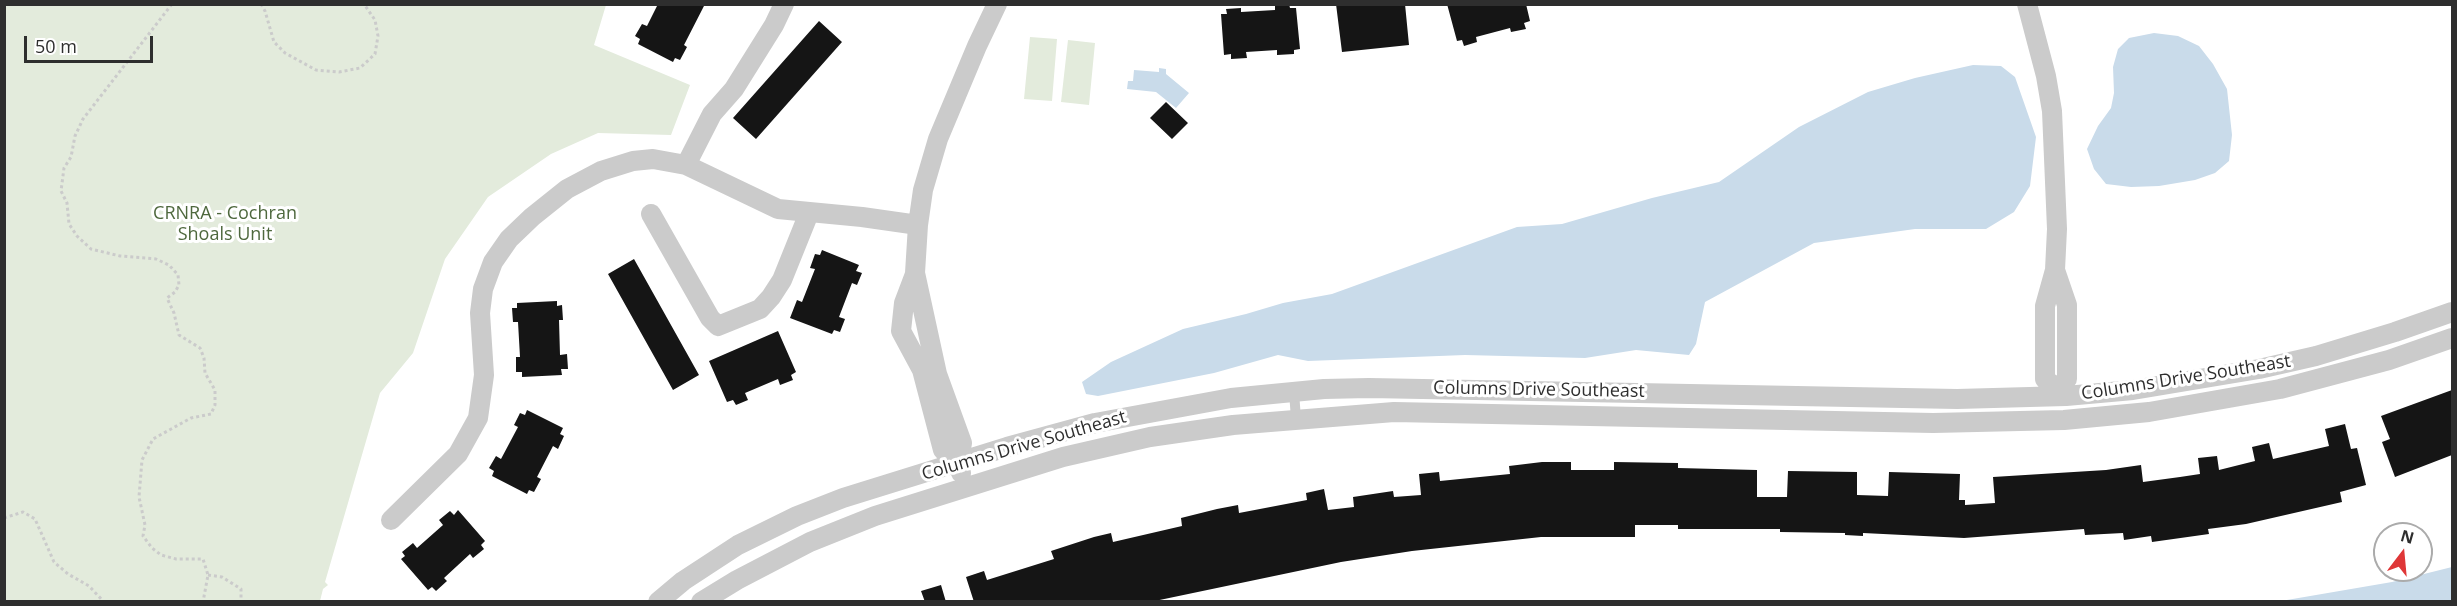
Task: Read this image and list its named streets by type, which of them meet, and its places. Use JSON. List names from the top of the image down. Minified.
{"streets":{"street":["Columns Drive Southeast"]},"parks":["CRNRA - Cochran Shoals Unit"],"scale_bar":"50 m","north":"top"}
